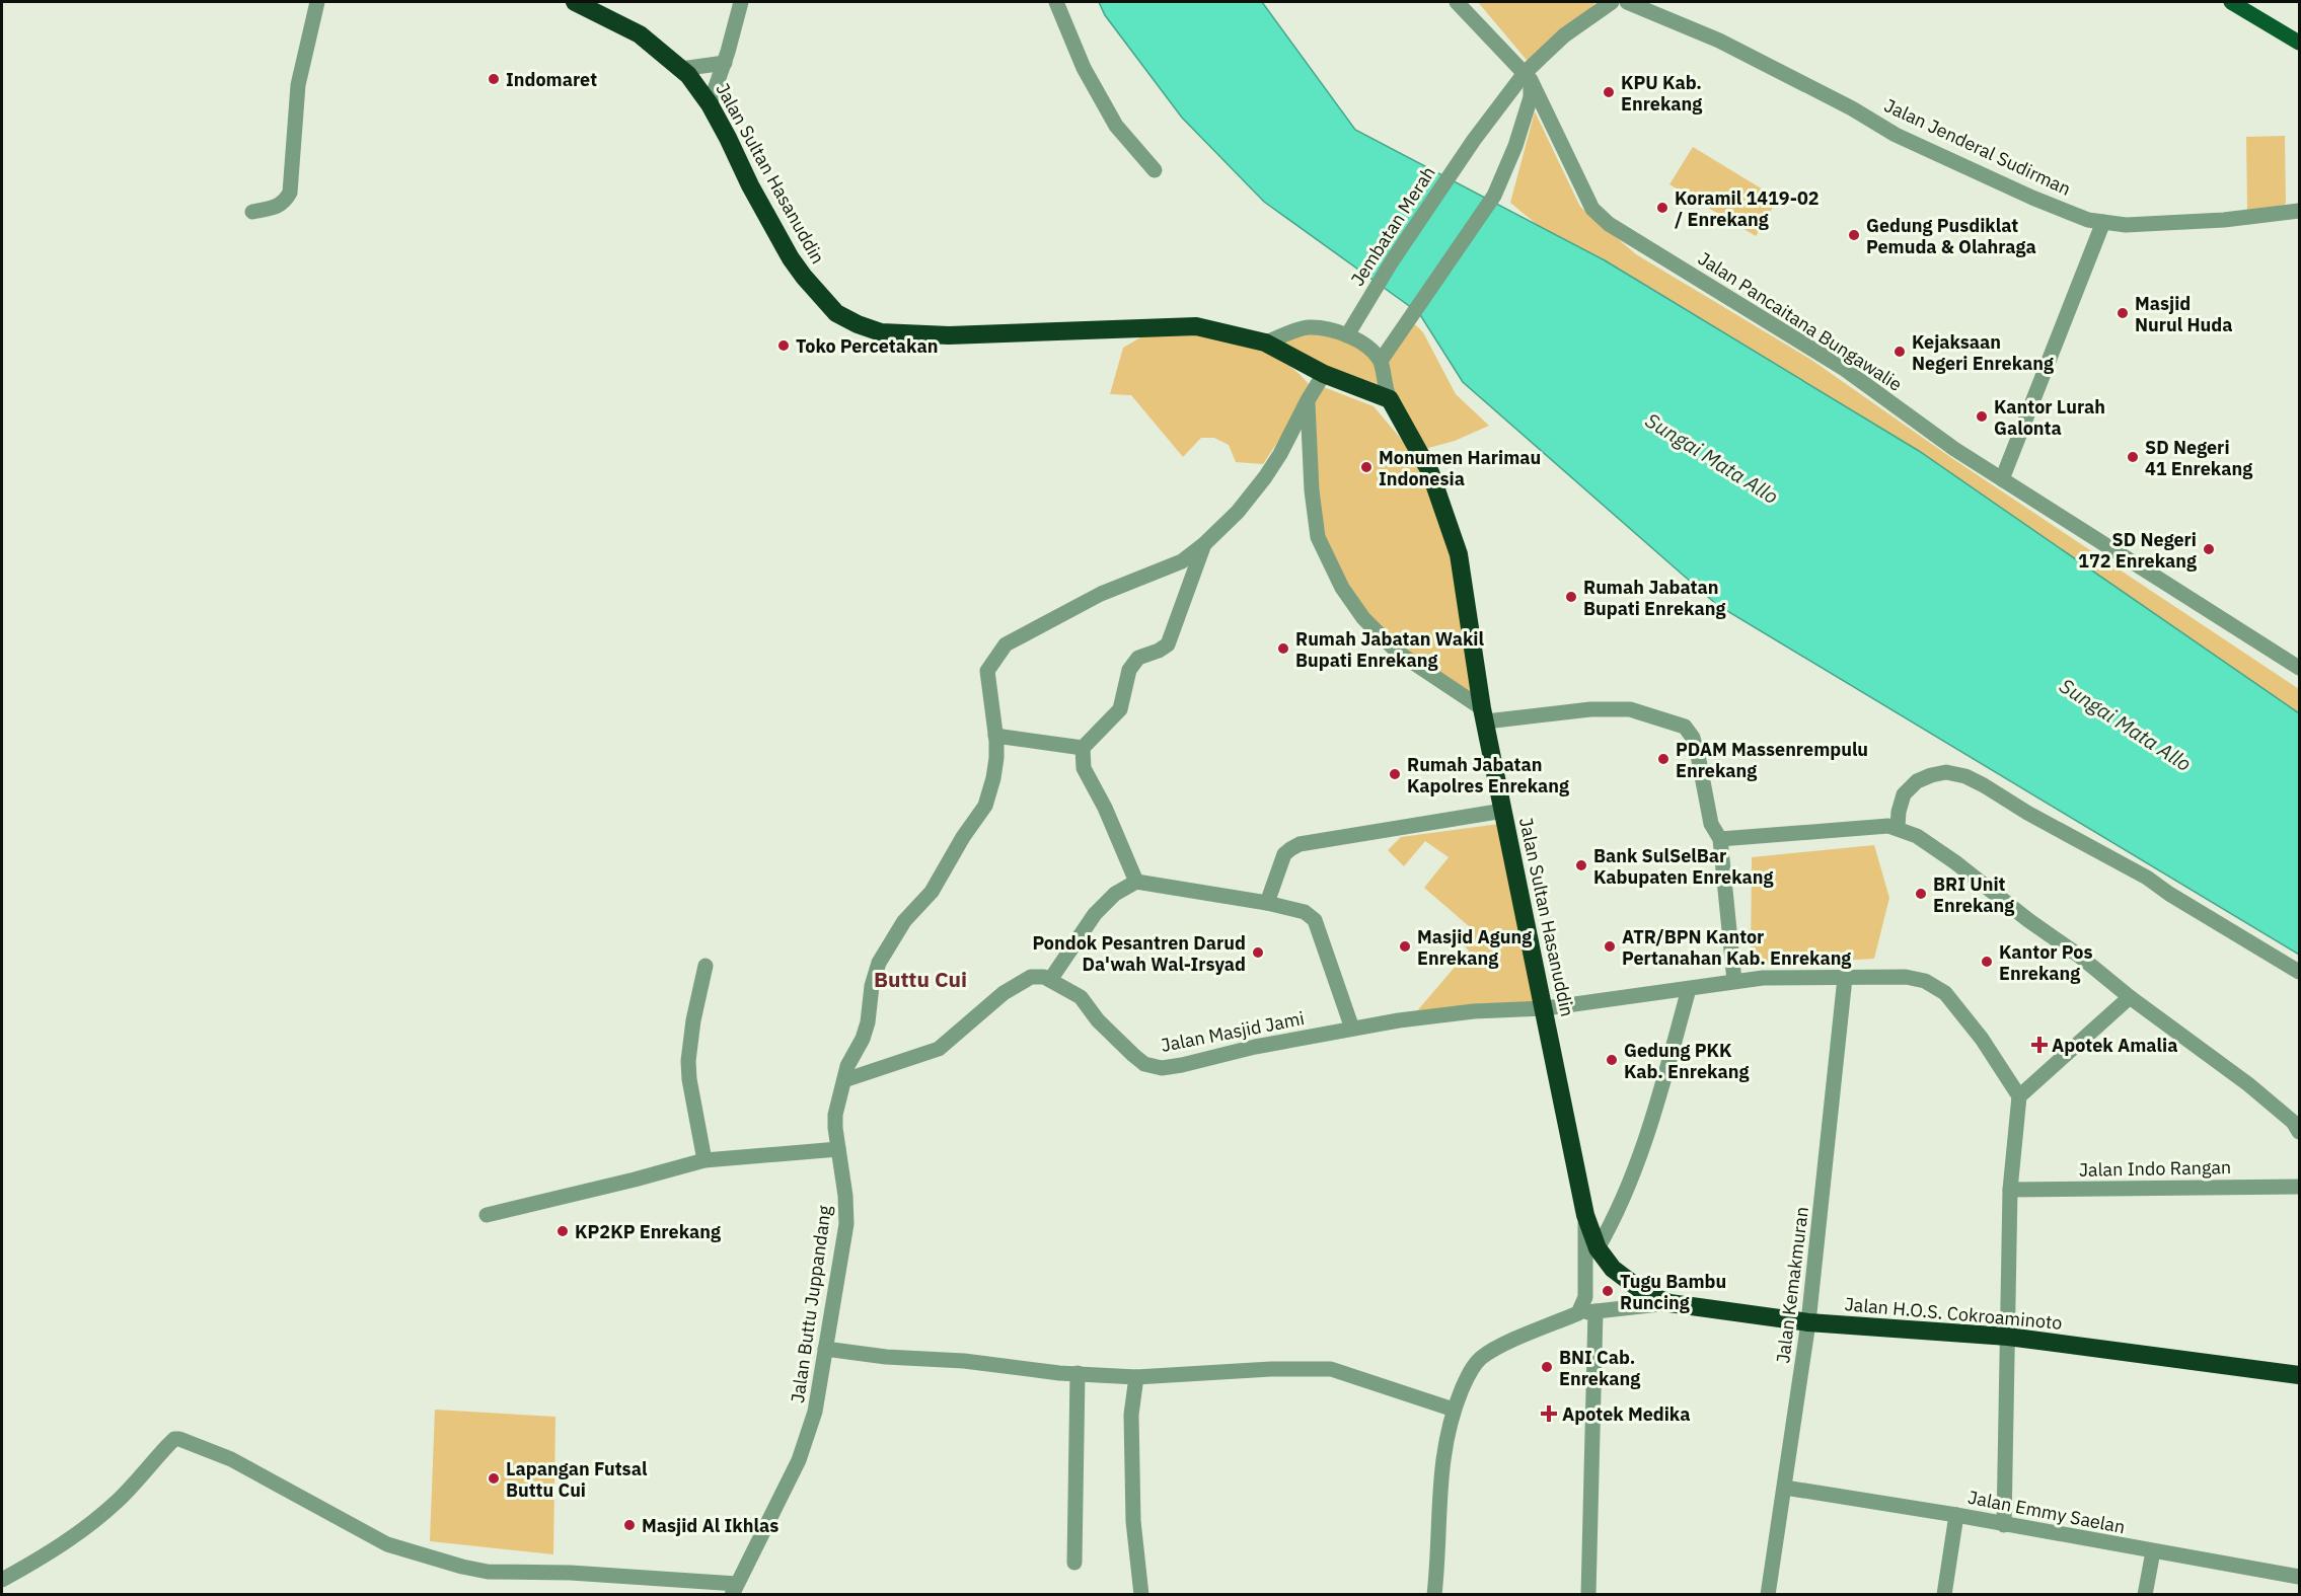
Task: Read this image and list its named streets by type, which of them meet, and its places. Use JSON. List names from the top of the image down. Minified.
{"streets":{"highway":["Jalan Sultan Hasanuddin","Jalan H.O.S. Cokroaminoto"],"street":["Jalan Jenderal Sudirman","Jembatan Merah","Jalan Pancaitana Bungawalie","Jalan Masjid Jami","Jalan Indo Rangan","Jalan Kemakmuran","Jalan Buttu Juppandang","Jalan Emmy Saelan"]},"crossings":[["Jalan Sultan Hasanuddin","Jalan Masjid Jami"],["Jalan Sultan Hasanuddin","Jalan Buttu Juppandang"],["Jalan Sultan Hasanuddin","Jalan H.O.S. Cokroaminoto"],["Jembatan Merah","Jalan Pancaitana Bungawalie"],["Jalan Masjid Jami","Jalan Kemakmuran"],["Jalan Kemakmuran","Jalan H.O.S. Cokroaminoto"],["Jalan Kemakmuran","Jalan Emmy Saelan"]],"districts":["Buttu Cui"],"water":["Sungai Mata Allo"],"places":{"other":["Indomaret","KPU Kab. Enrekang","Koramil 1419-02 / Enrekang","Gedung Pusdiklat Pemuda & Olahraga","Masjid Nurul Huda","Toko Percetakan","Kejaksaan Negeri Enrekang","Kantor Lurah Galonta","SD Negeri 41 Enrekang","Monumen Harimau Indonesia","SD Negeri 172 Enrekang","Rumah Jabatan Bupati Enrekang","Rumah Jabatan Wakil Bupati Enrekang","PDAM Massenrempulu Enrekang","Rumah Jabatan Kapolres Enrekang","Bank SulSelBar Kabupaten Enrekang","BRI Unit Enrekang","Masjid Agung Enrekang","ATR/BPN Kantor Pertanahan Kab. Enrekang","Pondok Pesantren Darud Da'wah Wal-Irsyad","Kantor Pos Enrekang","Gedung PKK Kab. Enrekang","KP2KP Enrekang","Tugu Bambu Runcing","BNI Cab. Enrekang","Lapangan Futsal Buttu Cui","Masjid Al Ikhlas"],"health":["Apotek Amalia","Apotek Medika"]}}
